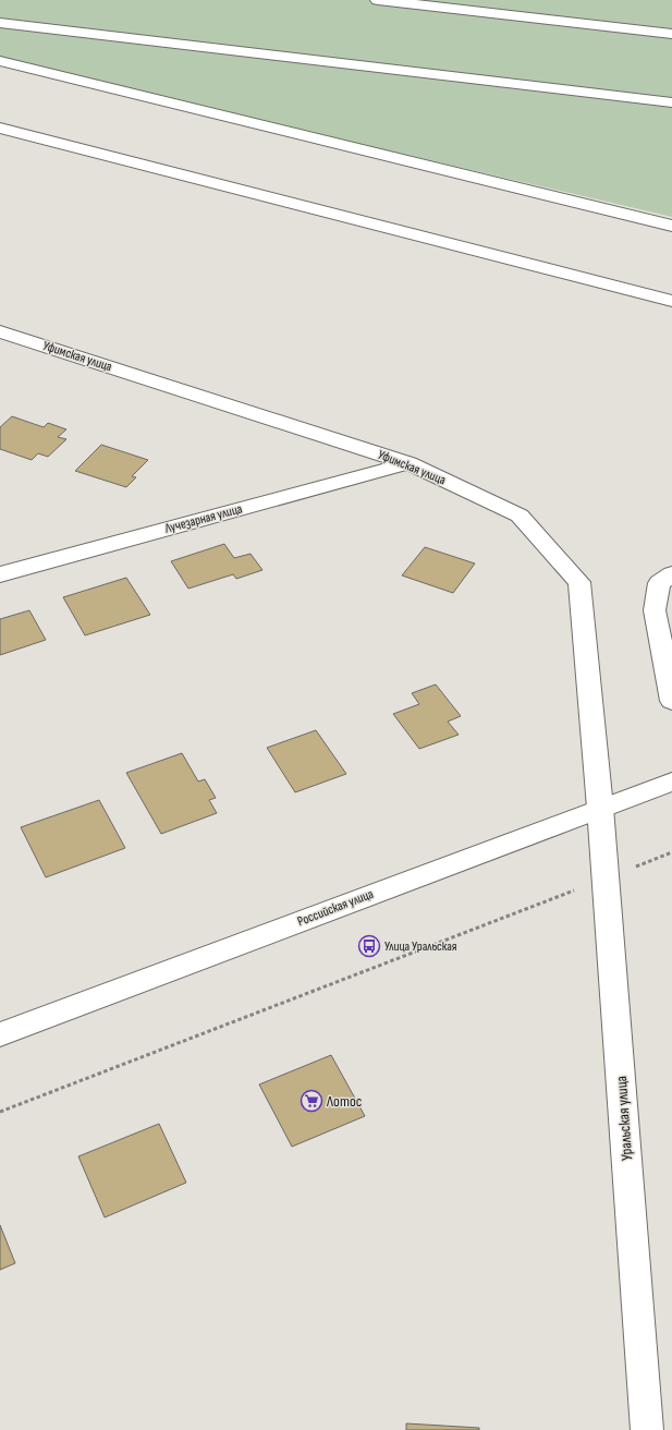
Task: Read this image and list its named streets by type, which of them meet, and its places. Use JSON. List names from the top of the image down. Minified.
{"streets":{"street":["Уфимская улица","Лучезарная улица","Российская улица","Уральская улица"]},"crossings":[["Уфимская улица","Лучезарная улица"],["Уфимская улица","Российская улица"],["Уфимская улица","Уральская улица"],["Российская улица","Уральская улица"]],"places":{"bus stop":["Улица Уральская"],"supermarket":["Лотос"]}}
